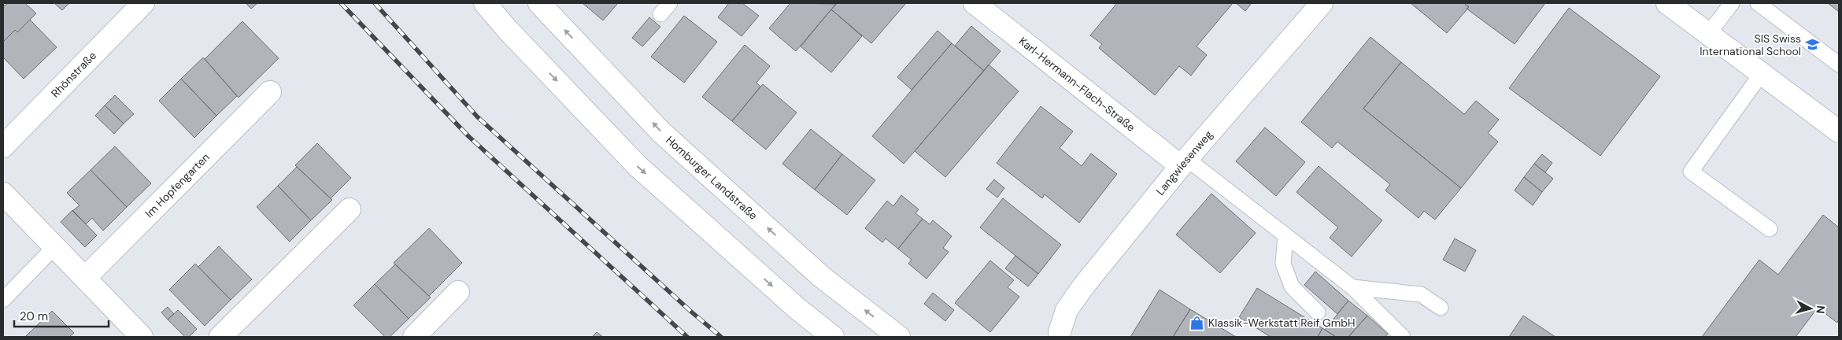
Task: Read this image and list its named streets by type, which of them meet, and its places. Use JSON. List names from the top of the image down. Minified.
{"streets":{"street":["Rhönstraße","Karl-Hermann-Flach-Straße","Langwiesenweg","Homburger Landstraße","Im Hopfengarten"]},"crossings":[["Karl-Hermann-Flach-Straße","Langwiesenweg"]],"places":{"school or university":["SIS Swiss International School"],"shop":["Klassik-Werkstatt Reif GmbH"]},"scale_bar":"20 m","north":"right"}
